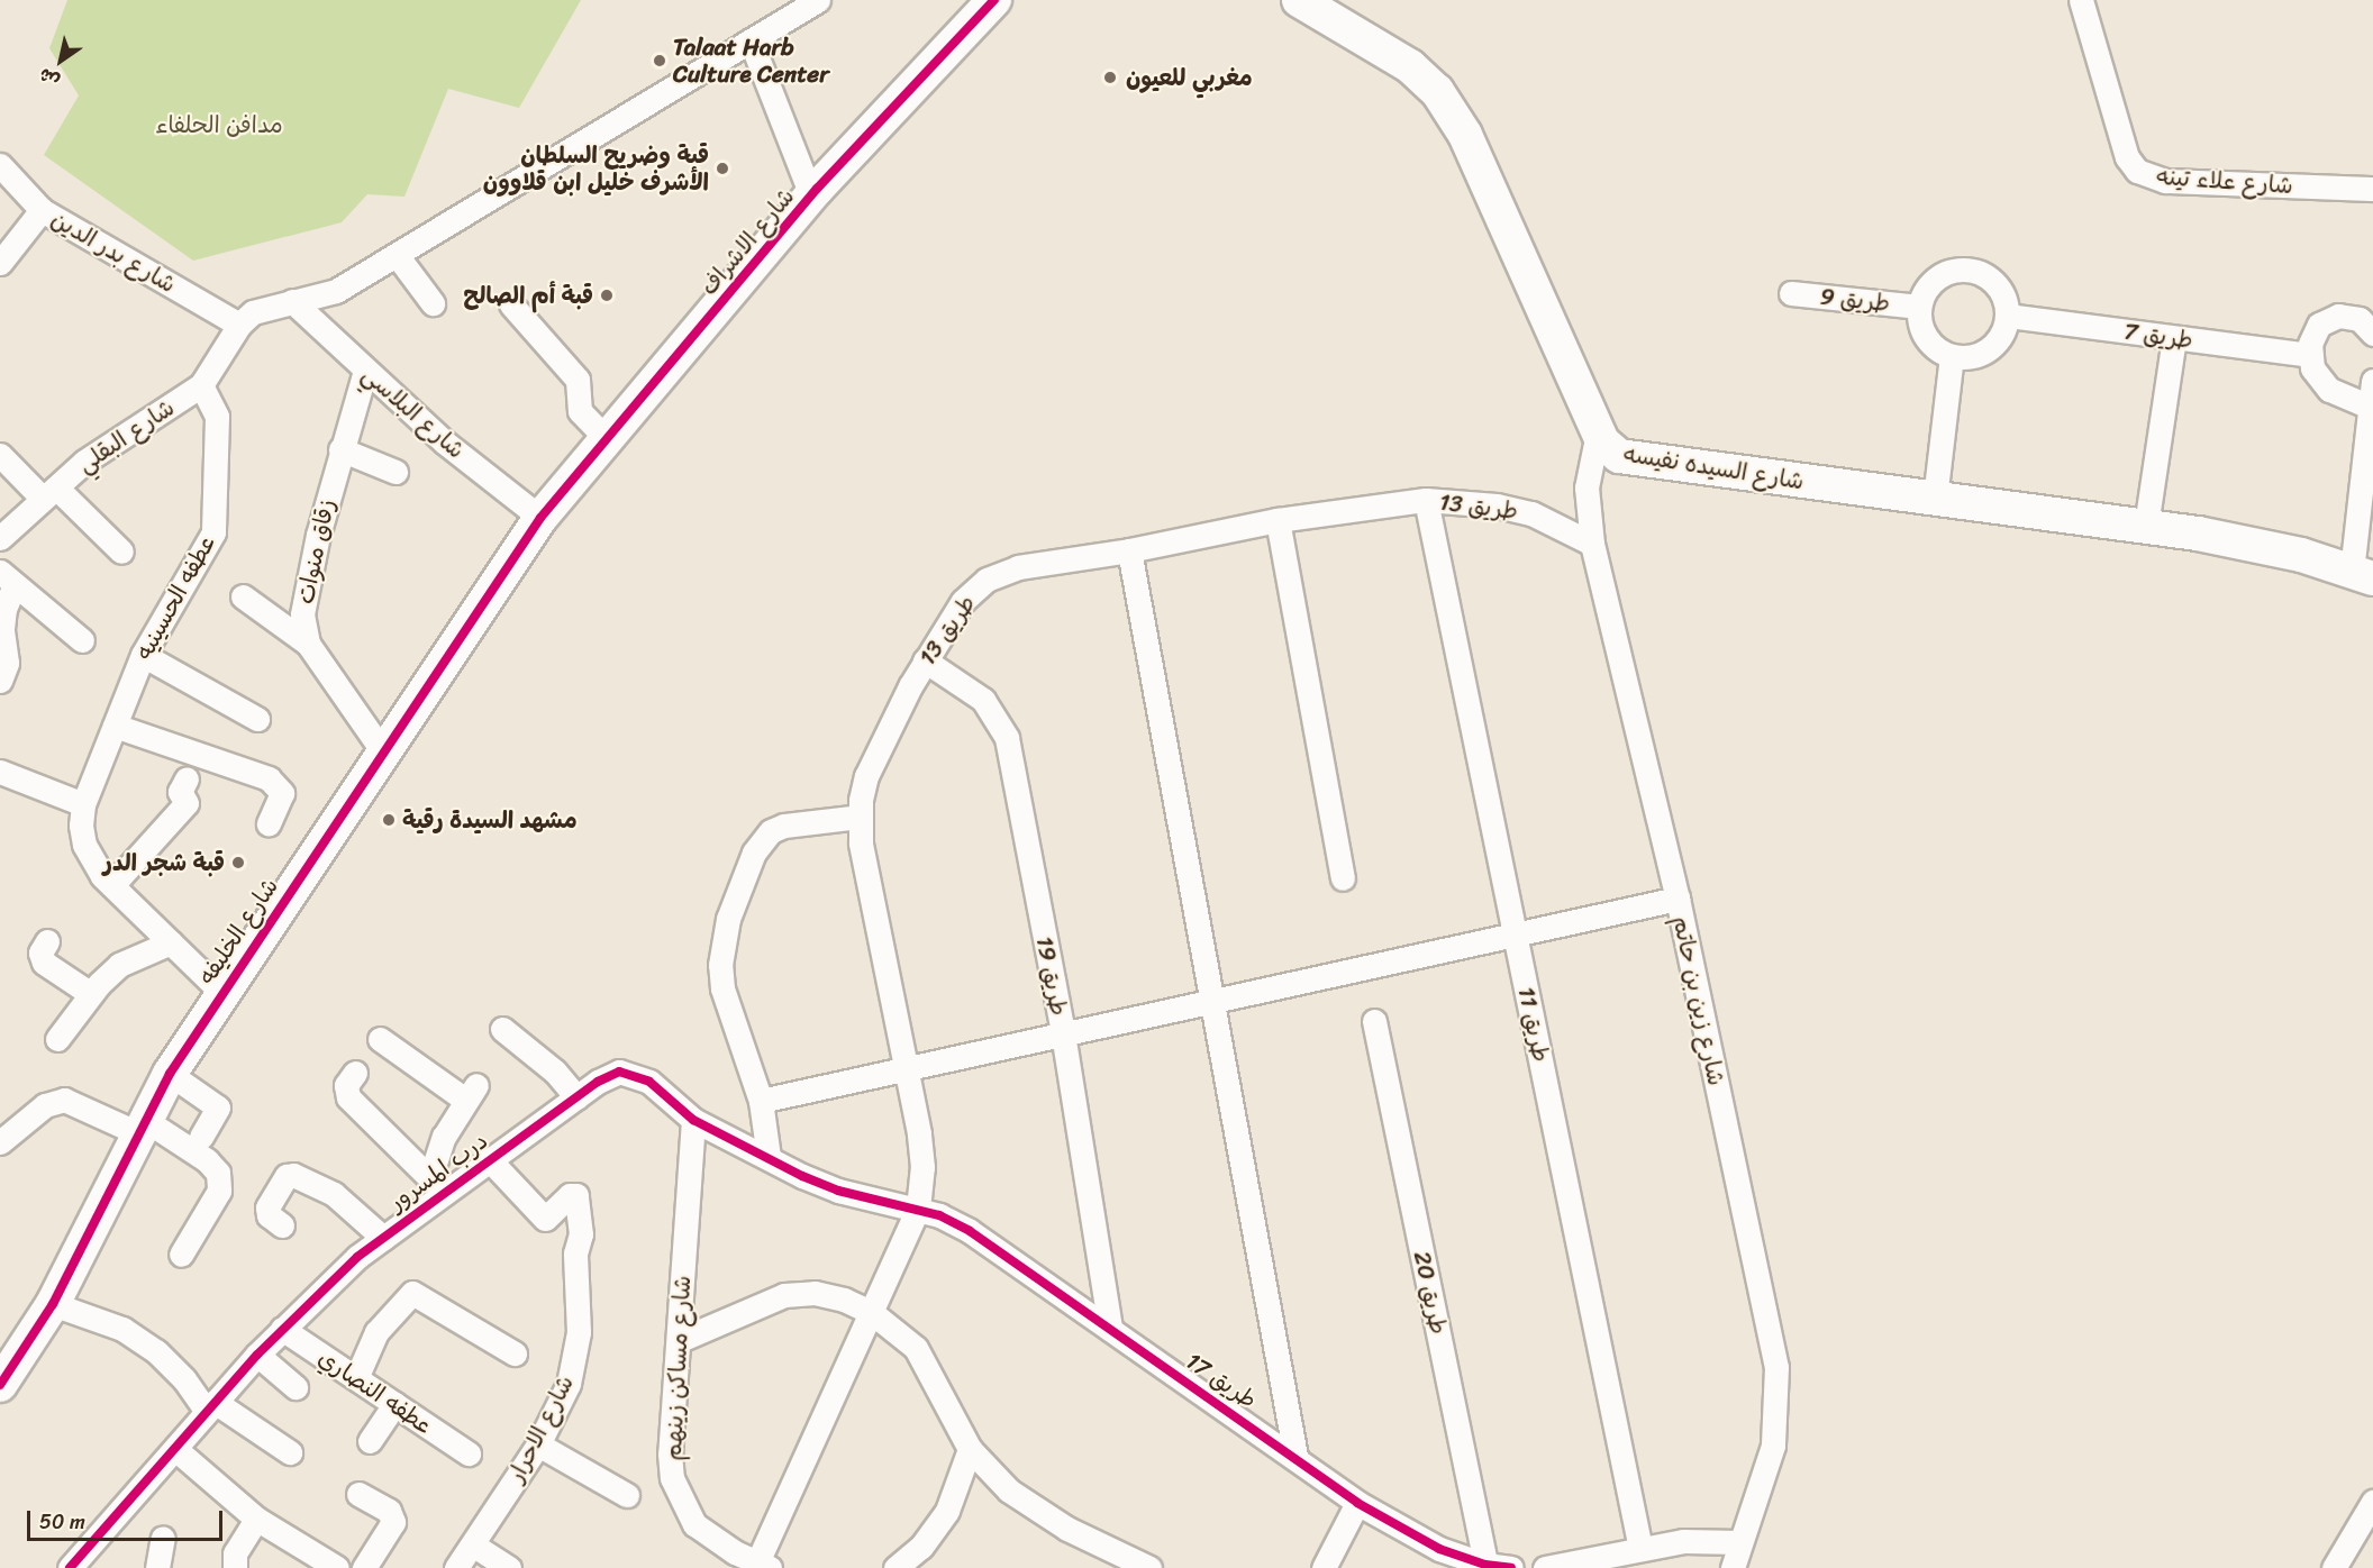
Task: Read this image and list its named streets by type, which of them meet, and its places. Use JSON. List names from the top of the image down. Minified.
{"streets":{"street":["شارع علاء تينه","شارع الاشراف","شارع بدر الدين","طريق 9","طريق 7","شارع البلاسي","شارع البقلي","شارع السيده نفيسه","طريق 13","زقاق منوات","عطفه الحسينيه","شارع الخليفه","طريق 19","شارع زين بن حاتم","طريق 11","درب المسرور","طريق 20","شارع مساكن زينهم","طريق 17","عطفه النصاري","شارع الاحرار"]},"crossings":[["شارع الاشراف","شارع البلاسي"],["شارع الاشراف","شارع الخليفه"],["شارع بدر الدين","شارع البقلي"],["طريق 9","طريق 7"],["شارع البلاسي","زقاق منوات"],["شارع البلاسي","شارع الخليفه"],["شارع البقلي","عطفه الحسينيه"],["شارع السيده نفيسه","شارع زين بن حاتم"],["طريق 13","طريق 19"],["طريق 13","شارع زين بن حاتم"],["طريق 13","طريق 11"],["طريق 13","درب المسرور"],["طريق 13","شارع مساكن زينهم"],["طريق 13","طريق 17"],["زقاق منوات","شارع الخليفه"],["طريق 19","طريق 17"],["درب المسرور","شارع مساكن زينهم"],["درب المسرور","طريق 17"],["درب المسرور","عطفه النصاري"],["درب المسرور","شارع الاحرار"],["طريق 20","طريق 17"]],"parks":["مدافن الحلفاء"],"places":["Talaat Harb Culture Center","مغربي للعيون","قبة وضريح السلطان الأشرف خليل ابن قلاوون","قبة أم الصالح","مشهد السيدة رقية","قبة شجر الدر"],"scale_bar":"50 m","north":"bottom left"}
